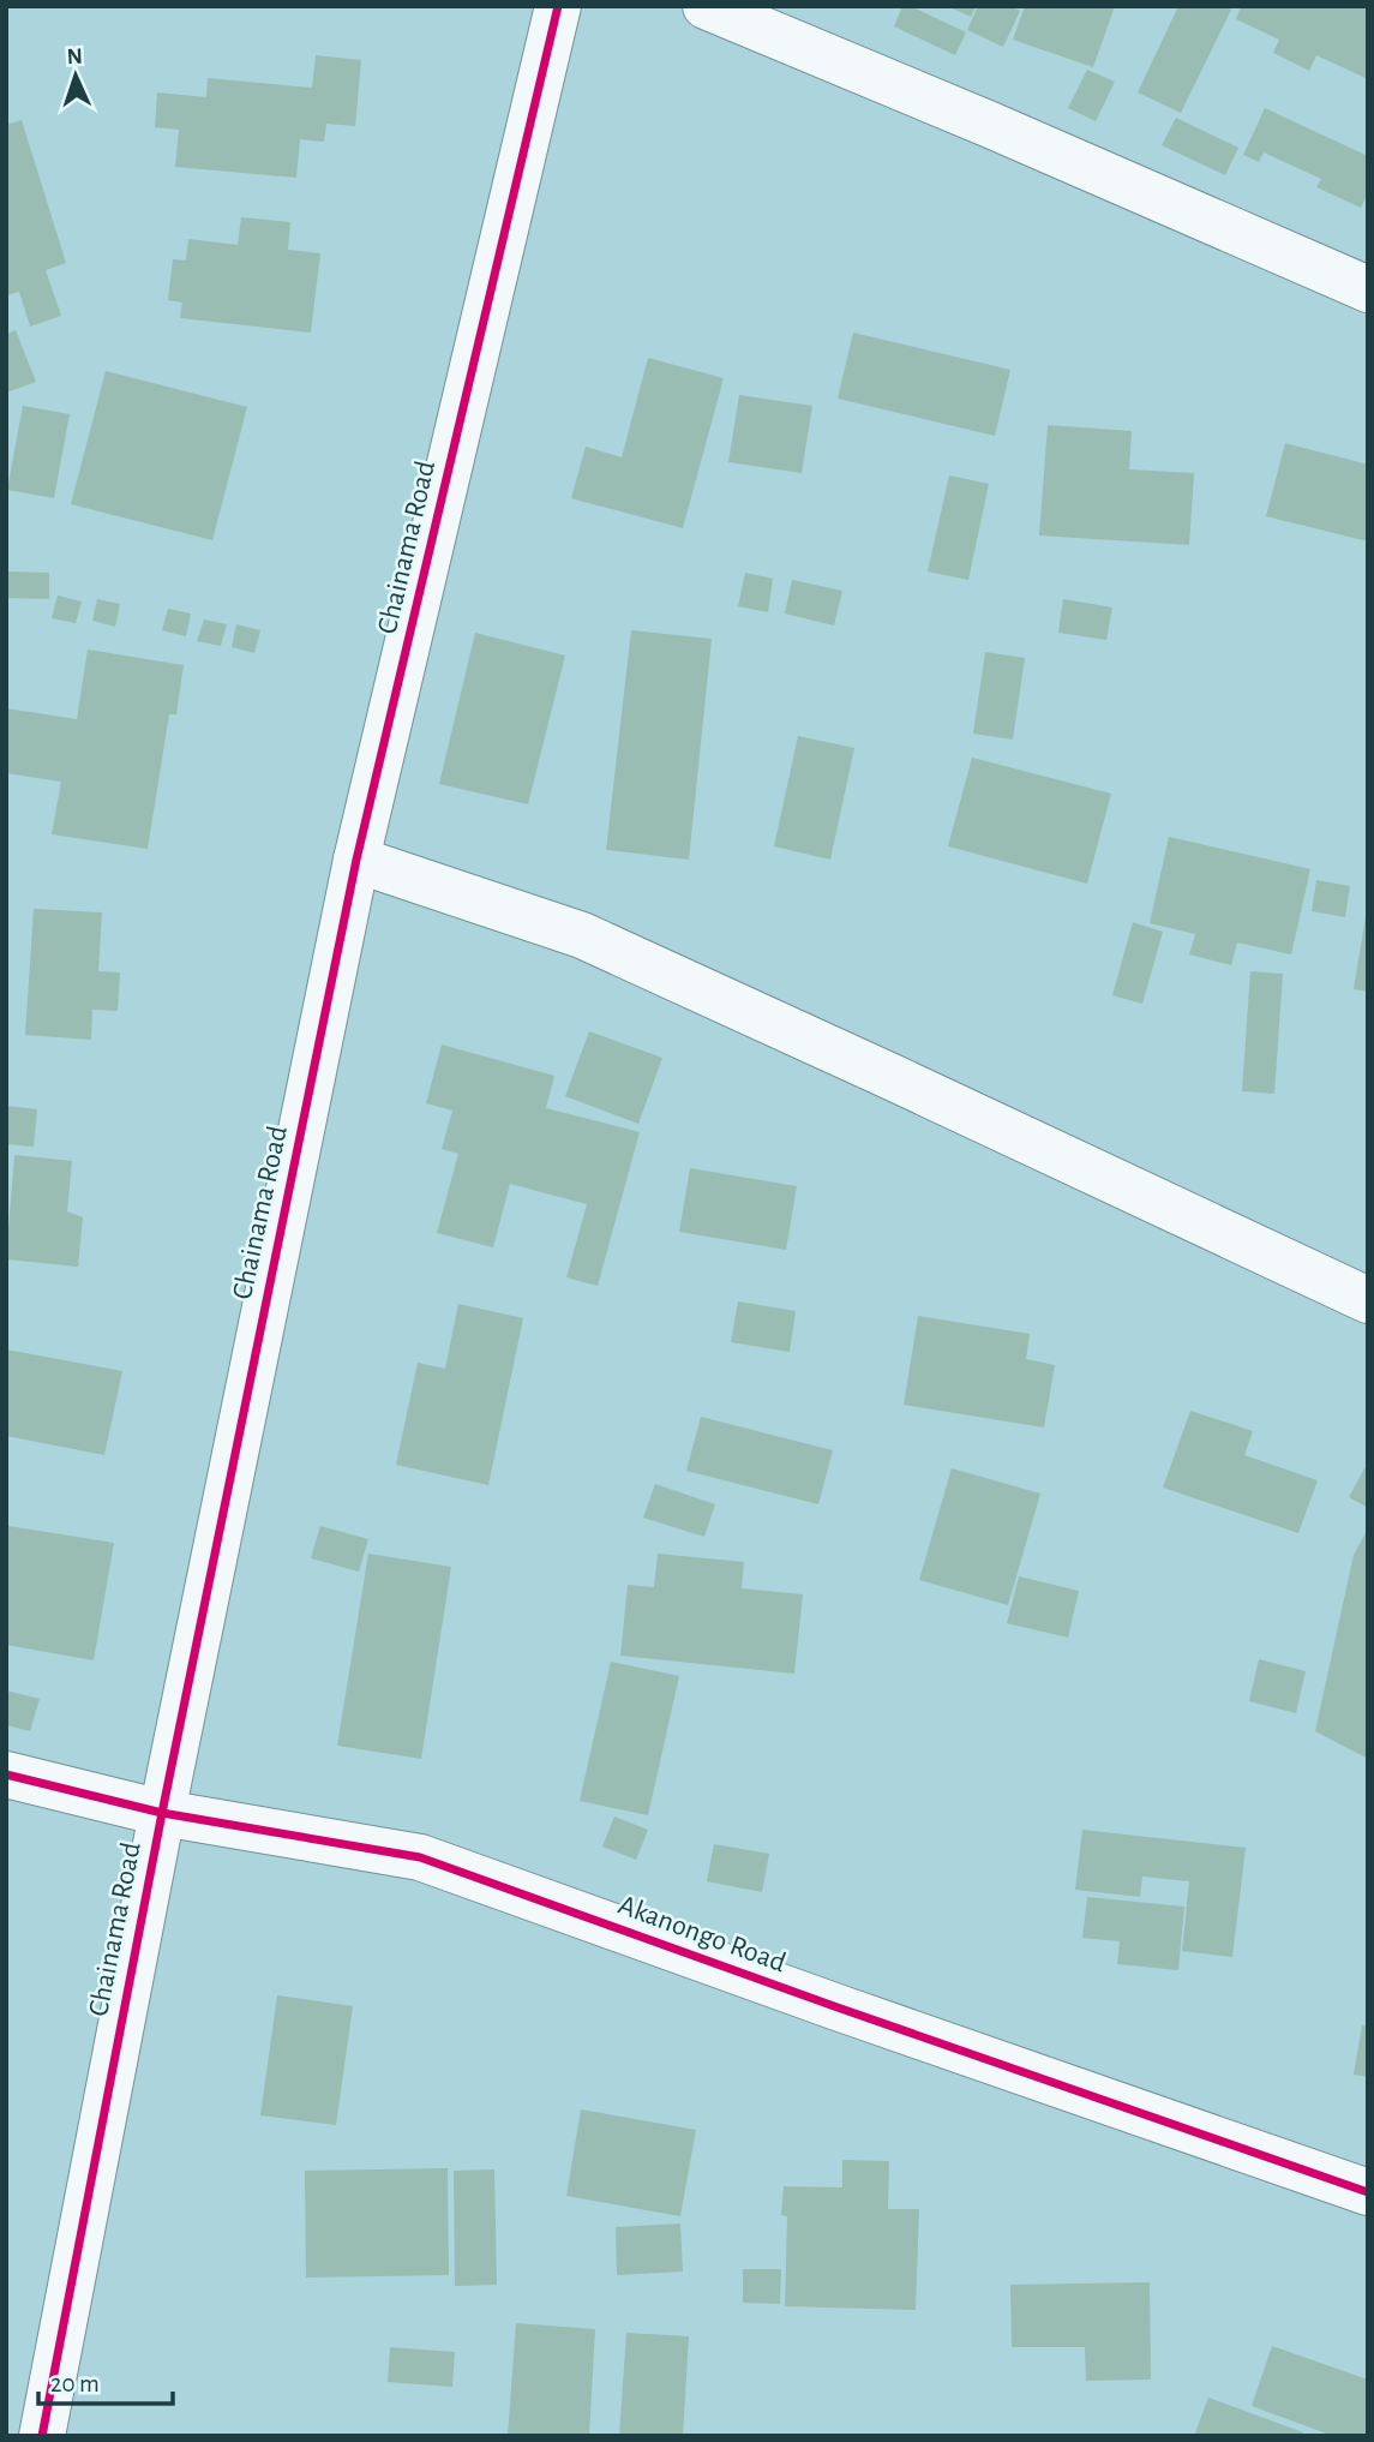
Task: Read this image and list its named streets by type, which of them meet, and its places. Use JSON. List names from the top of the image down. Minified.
{"streets":{"street":["Chainama Road","Akanongo Road"]},"crossings":[["Chainama Road","Akanongo Road"]],"scale_bar":"20 m","north":"top"}
